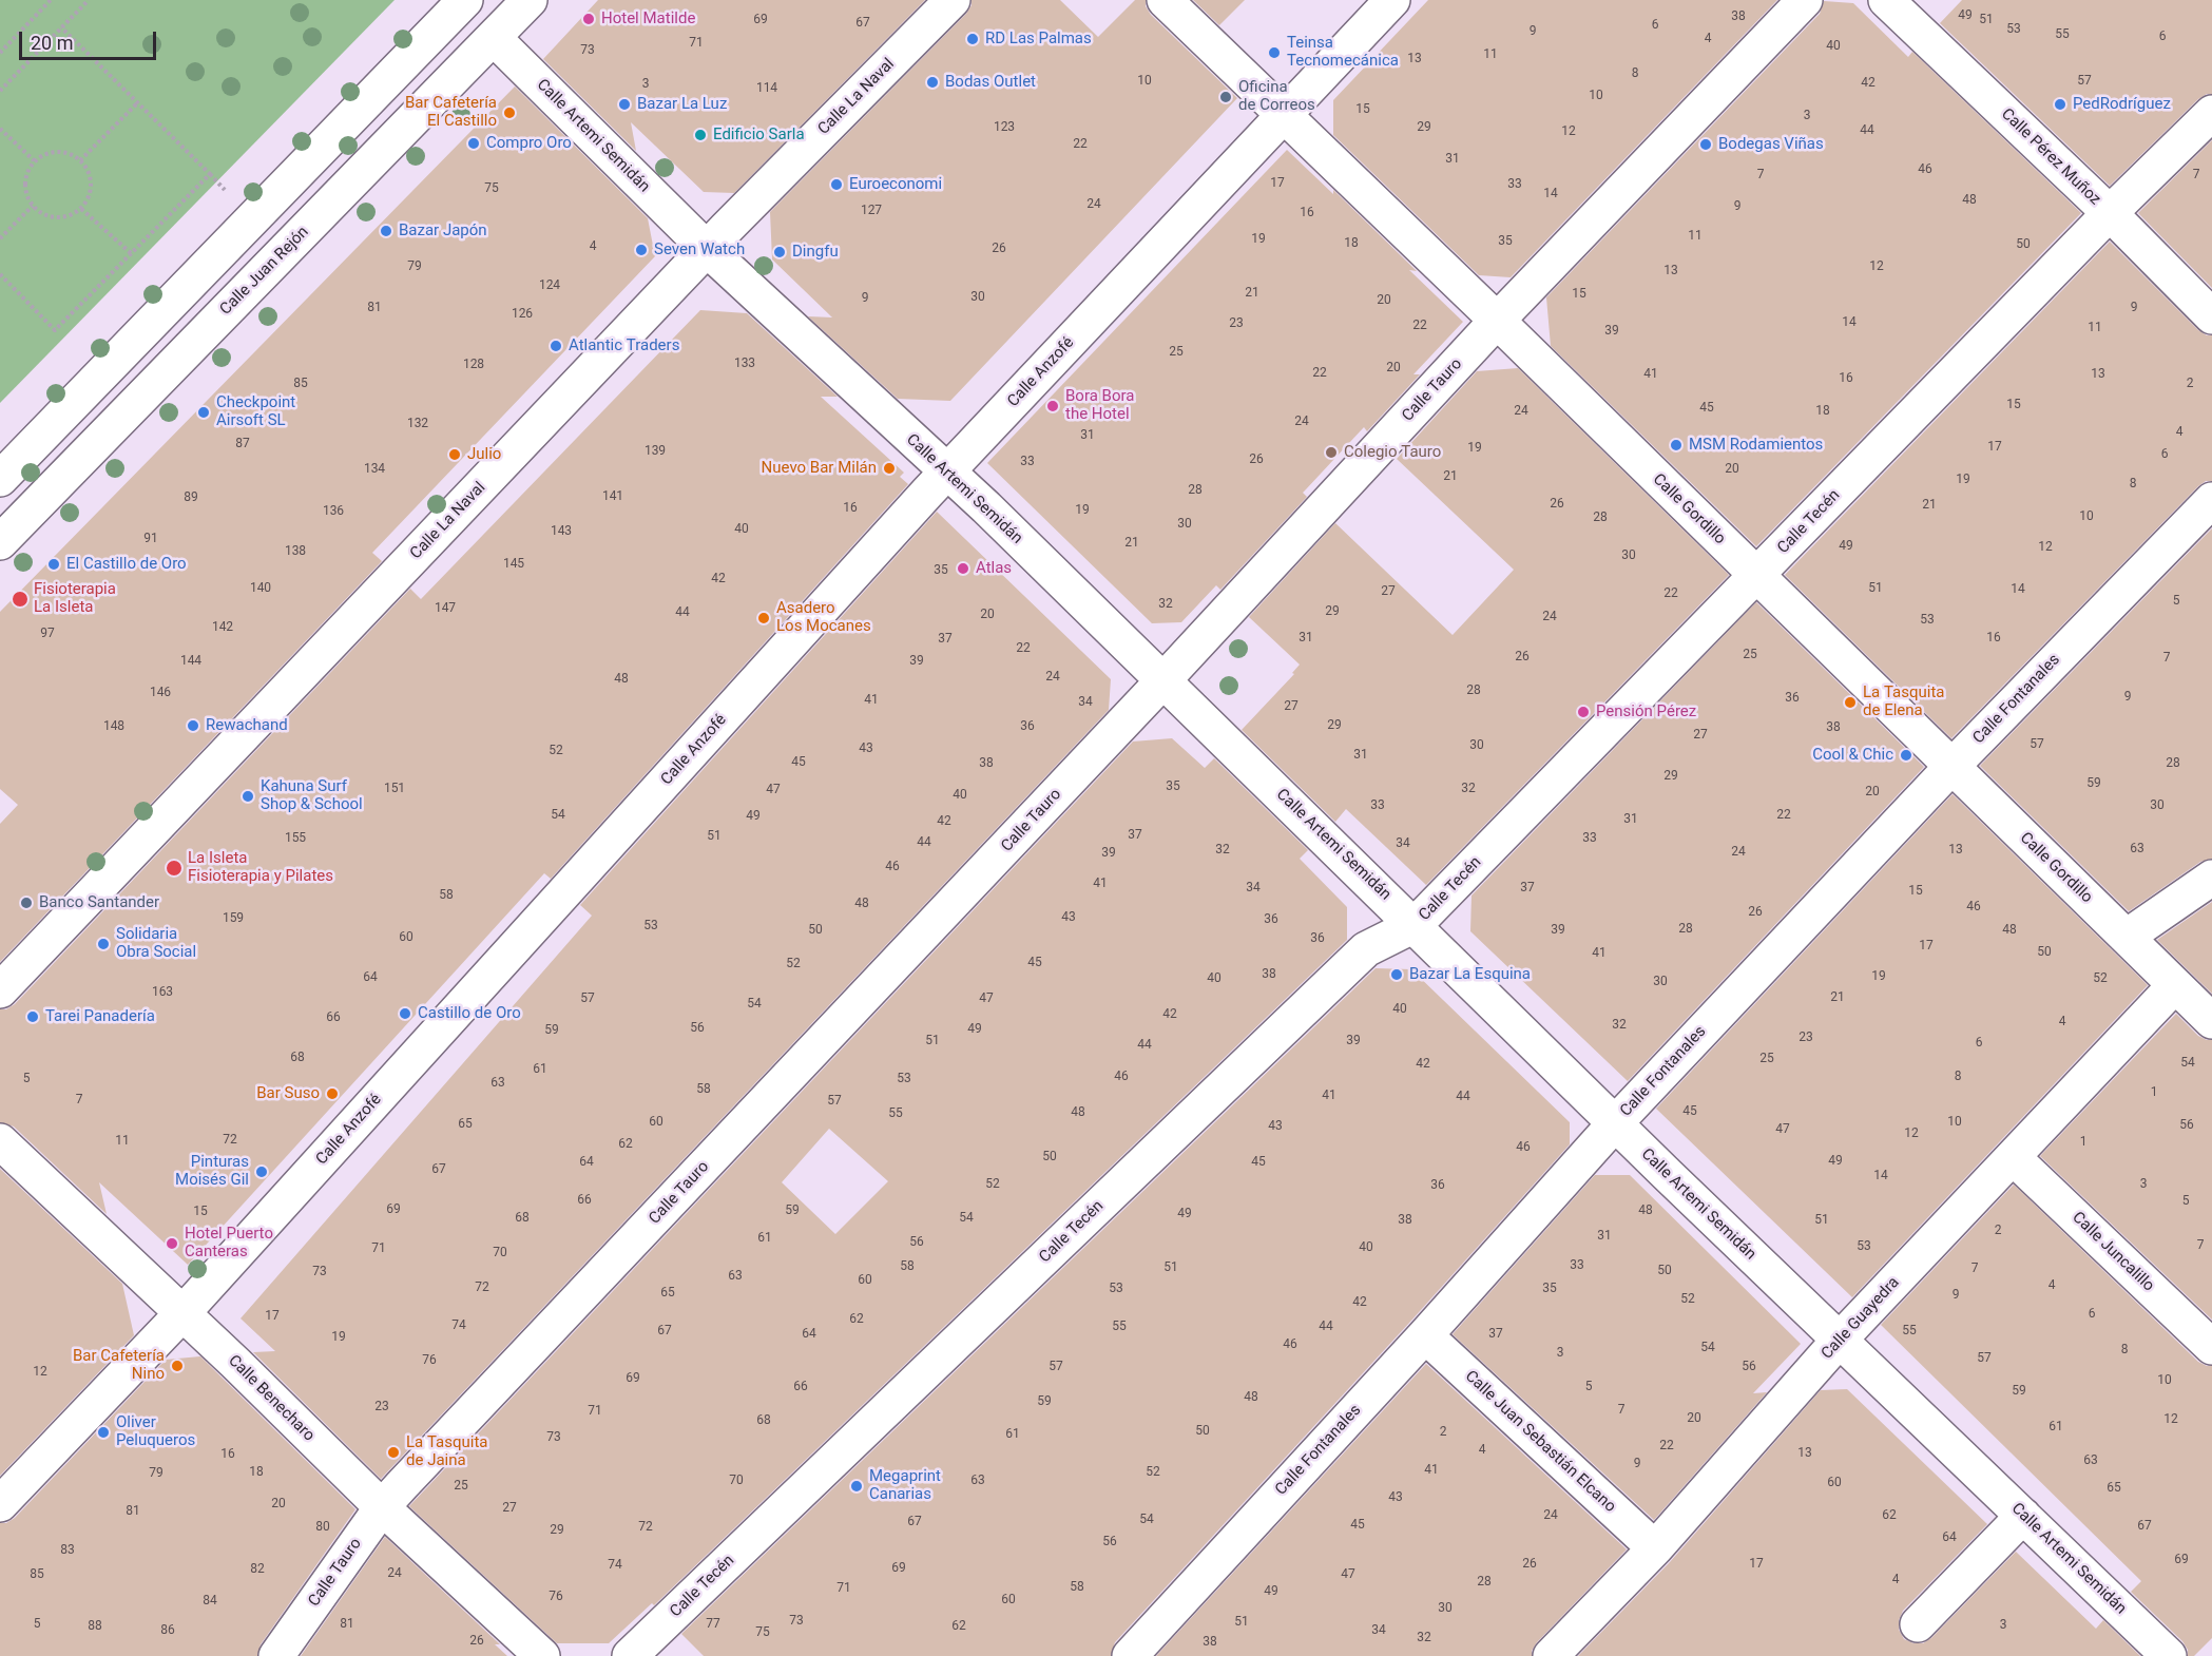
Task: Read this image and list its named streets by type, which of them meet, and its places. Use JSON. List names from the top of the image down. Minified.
{"streets":{"street":["Calle La Naval","Calle Artemi Semidán","Calle Pérez Muñoz","Calle Juan Rejón","Calle Anzofé","Calle Tauro","Calle Gordillo","Calle Tecén","Calle Fontanales","Calle Juncalillo","Calle Guayedra","Calle Benecharo","Calle Juan Sebastián Elcano"]},"crossings":[["Calle La Naval","Calle Artemi Semidán"],["Calle Artemi Semidán","Calle Juan Rejón"],["Calle Artemi Semidán","Calle Anzofé"],["Calle Artemi Semidán","Calle Tauro"],["Calle Artemi Semidán","Calle Tecén"],["Calle Artemi Semidán","Calle Fontanales"],["Calle Artemi Semidán","Calle Guayedra"],["Calle Pérez Muñoz","Calle Tecén"],["Calle Anzofé","Calle Gordillo"],["Calle Anzofé","Calle Benecharo"],["Calle Tauro","Calle Gordillo"],["Calle Tauro","Calle Benecharo"],["Calle Gordillo","Calle Tecén"],["Calle Gordillo","Calle Fontanales"],["Calle Gordillo","Calle Guayedra"],["Calle Fontanales","Calle Juan Sebastián Elcano"],["Calle Juncalillo","Calle Guayedra"],["Calle Guayedra","Calle Juan Sebastián Elcano"]],"places":["Hotel Matilde","RD Las Palmas","Teinsa Tecnomecánica","Bodas Outlet","Oficina de Correos","Bazar La Luz","PedRodríguez","Bar Cafetería El Castillo","Edificio Sarla","Compro Oro","Bodegas Viñas","Euroeconomi","Bazar Japón","Seven Watch","Dingfu","Atlantic Traders","Bora Bora the Hotel","Checkpoint Airsoft SL","MSM Rodamientos","Colegio Tauro","Julio","Nuevo Bar Milán","El Castillo de Oro","Atlas","Fisioterapia La Isleta","Asadero Los Mocanes","La Tasquita de Elena","Pensión Pérez","Rewachand","Cool & Chic","Kahuna Surf Shop & School","La Isleta Fisioterapia y Pilates","Banco Santander","Solidaria Obra Social","Bazar La Esquina","Castillo de Oro","Tarei Panadería","Bar Suso","Pinturas Moisés Gil","Hotel Puerto Canteras","Bar Cafetería Nino","Oliver Peluqueros","La Tasquita de Jaina","Megaprint Canarias"],"house_numbers":["49","38","69","51","67","6","53","9","55","6","4","71","40","73","11","13","8","10","57","42","3","114","10","15","3","123","29","44","12","22","31","46","7","7","17","33","75","14","48","24","9","127","16","11","19","35","18","50","4","26","79","12","13","124","21","15","30","9","20","81","9","126","14","23","22","11","39","25","133","128","20","22","41","13","16","85","2","15","45","24","18","24","132","4","31","87","17","19","139","6","26","33","134","20","21","19","8","28","141","89","26","21","16","19","136","10","28","30","40","143","91","21","49","12","138","30","145","35","42","140","51","14","27","22","5","32","147","29","44","20","24","53","142","97","31","16","37","22","25","26","7","144","39","24","48","28","146","9","36","41","34","27","29","148","36","38","27","57","30","43","52","31","45","38","28","29","59","35","151","32","47","20","40","33","30","54","22","49","31","42","37","51","155","33","44","34","63","32","13","24","39","46","41","34","37","15","58","48","46","26","43","159","36","53","28","50","39","48","60","36","17","50","41","45","52","38","19","64","40","52","30","163","21","57","47","54","40","42","66","4","32","56","49","59","23","51","39","6","44","68","25","54","42","61","46","8","5","53","63","58","1","41","44","7","57","45","48","55","60","10","65","56","43","47","12","72","11","1","62","46","50","49","64","45","67","14","52","3","36","66","5","69","59","48","15","49","68","54","38","51","2","31","61","56","7","53","40","71","70","33","58","51","7","50","73","63","60","4","72","53","35","65","9","52","42","6","17","62","74","55","44","67","55","64","37","19","46","54","8","3","57","76","57","56","12","69","10","66","5","59","48","59","23","7","71","20","12","68","61","50","2","61","73","22","4","13","16","63","9","41","18","52","79","70","63","60","25","65","43","20","27","81","24","62","54","67","45","67","80","72","29","64","56","83","69","26","17","74","69","82","24","85","47","4","28","58","71","49","76","60","84","30","73","51","5","81","77","3","88","62","86","34","75","32","26","38"],"scale_bar":"20 m"}
